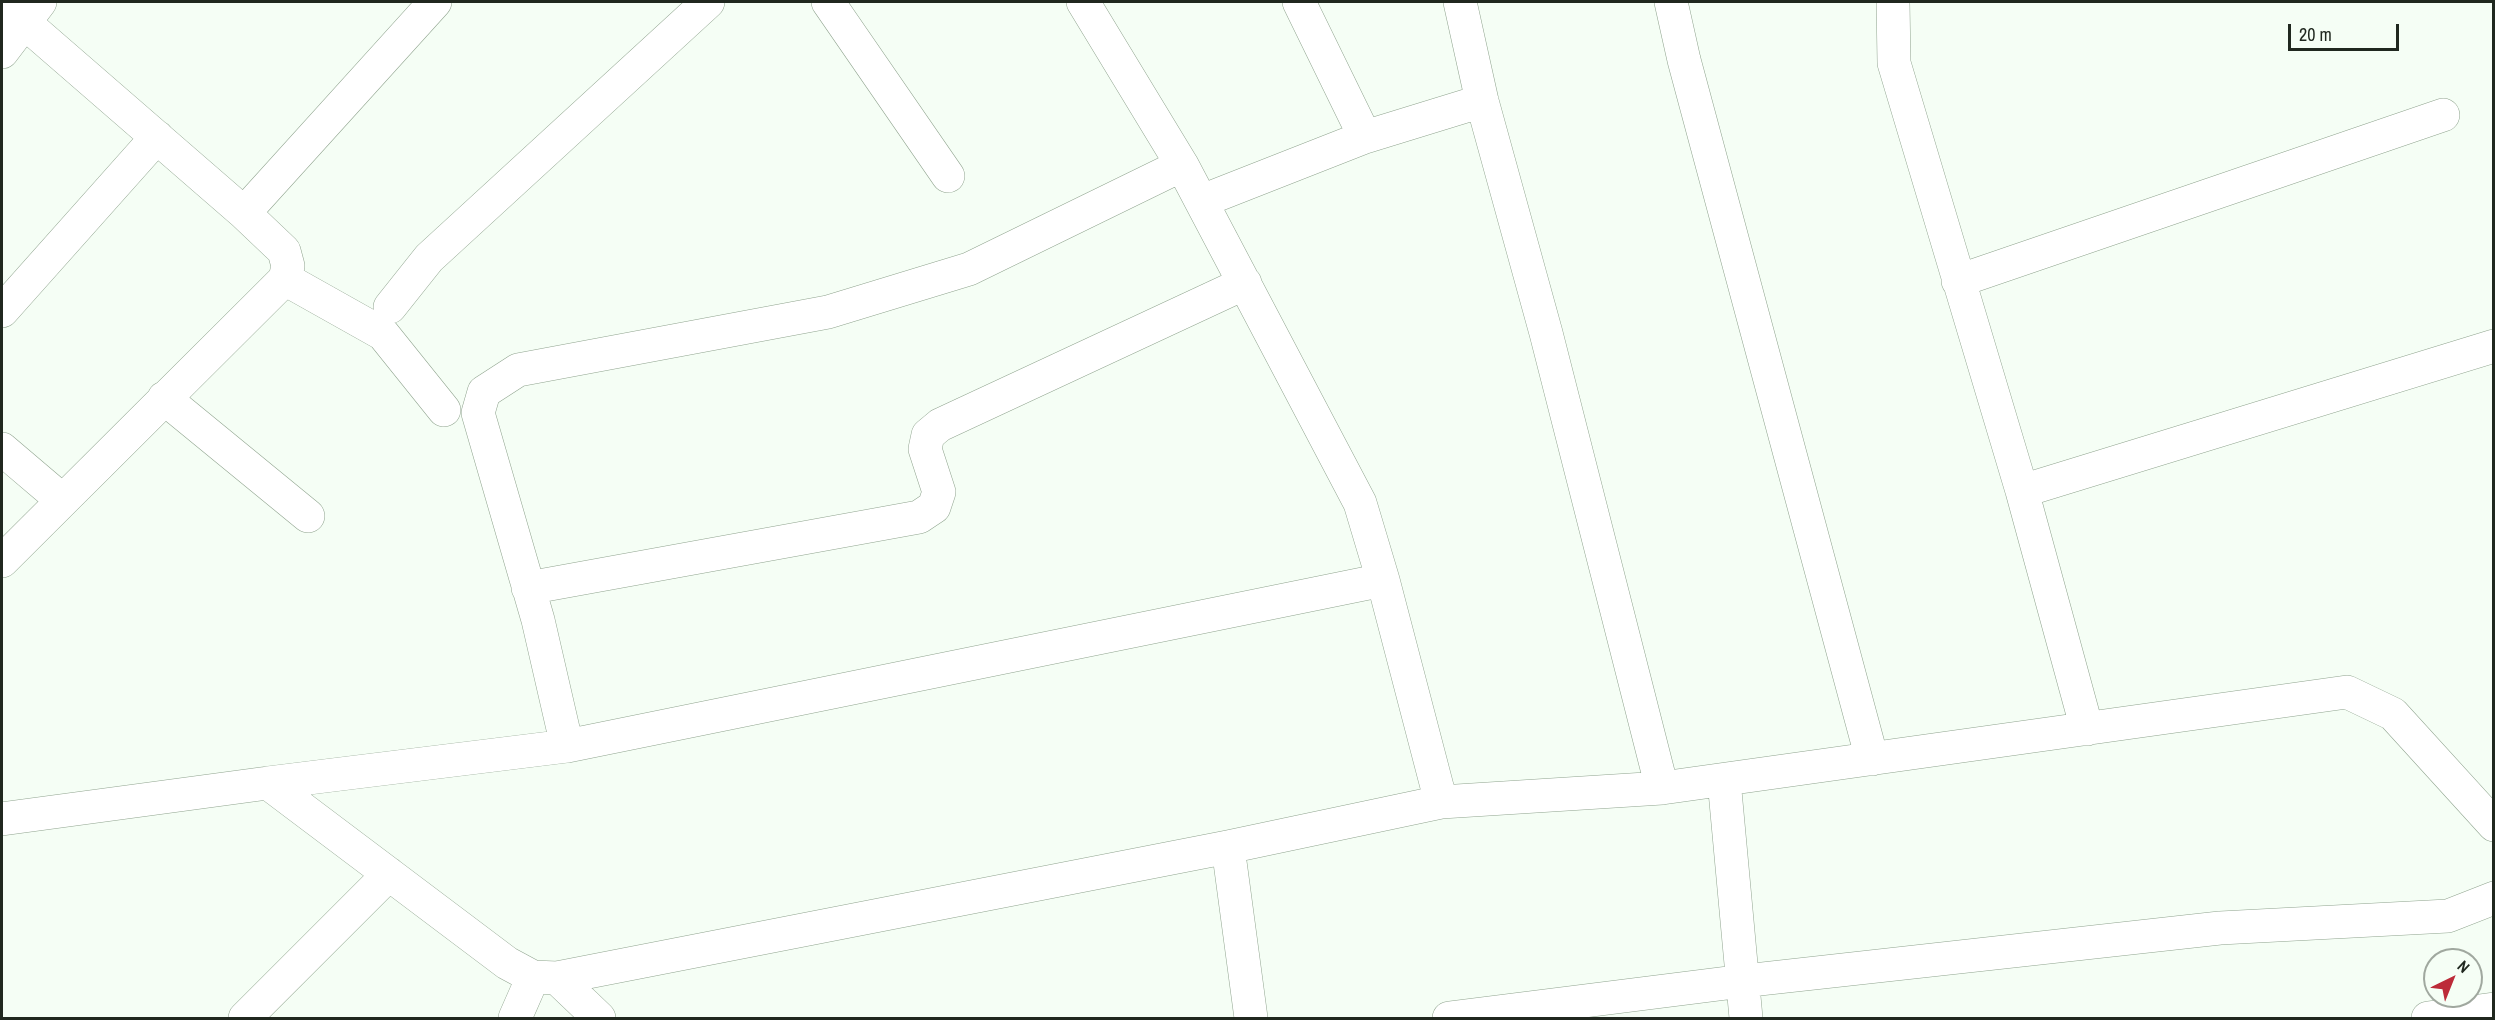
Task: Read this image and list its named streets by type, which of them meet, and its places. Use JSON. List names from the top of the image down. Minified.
{"scale_bar":"20 m","north":"top right"}
